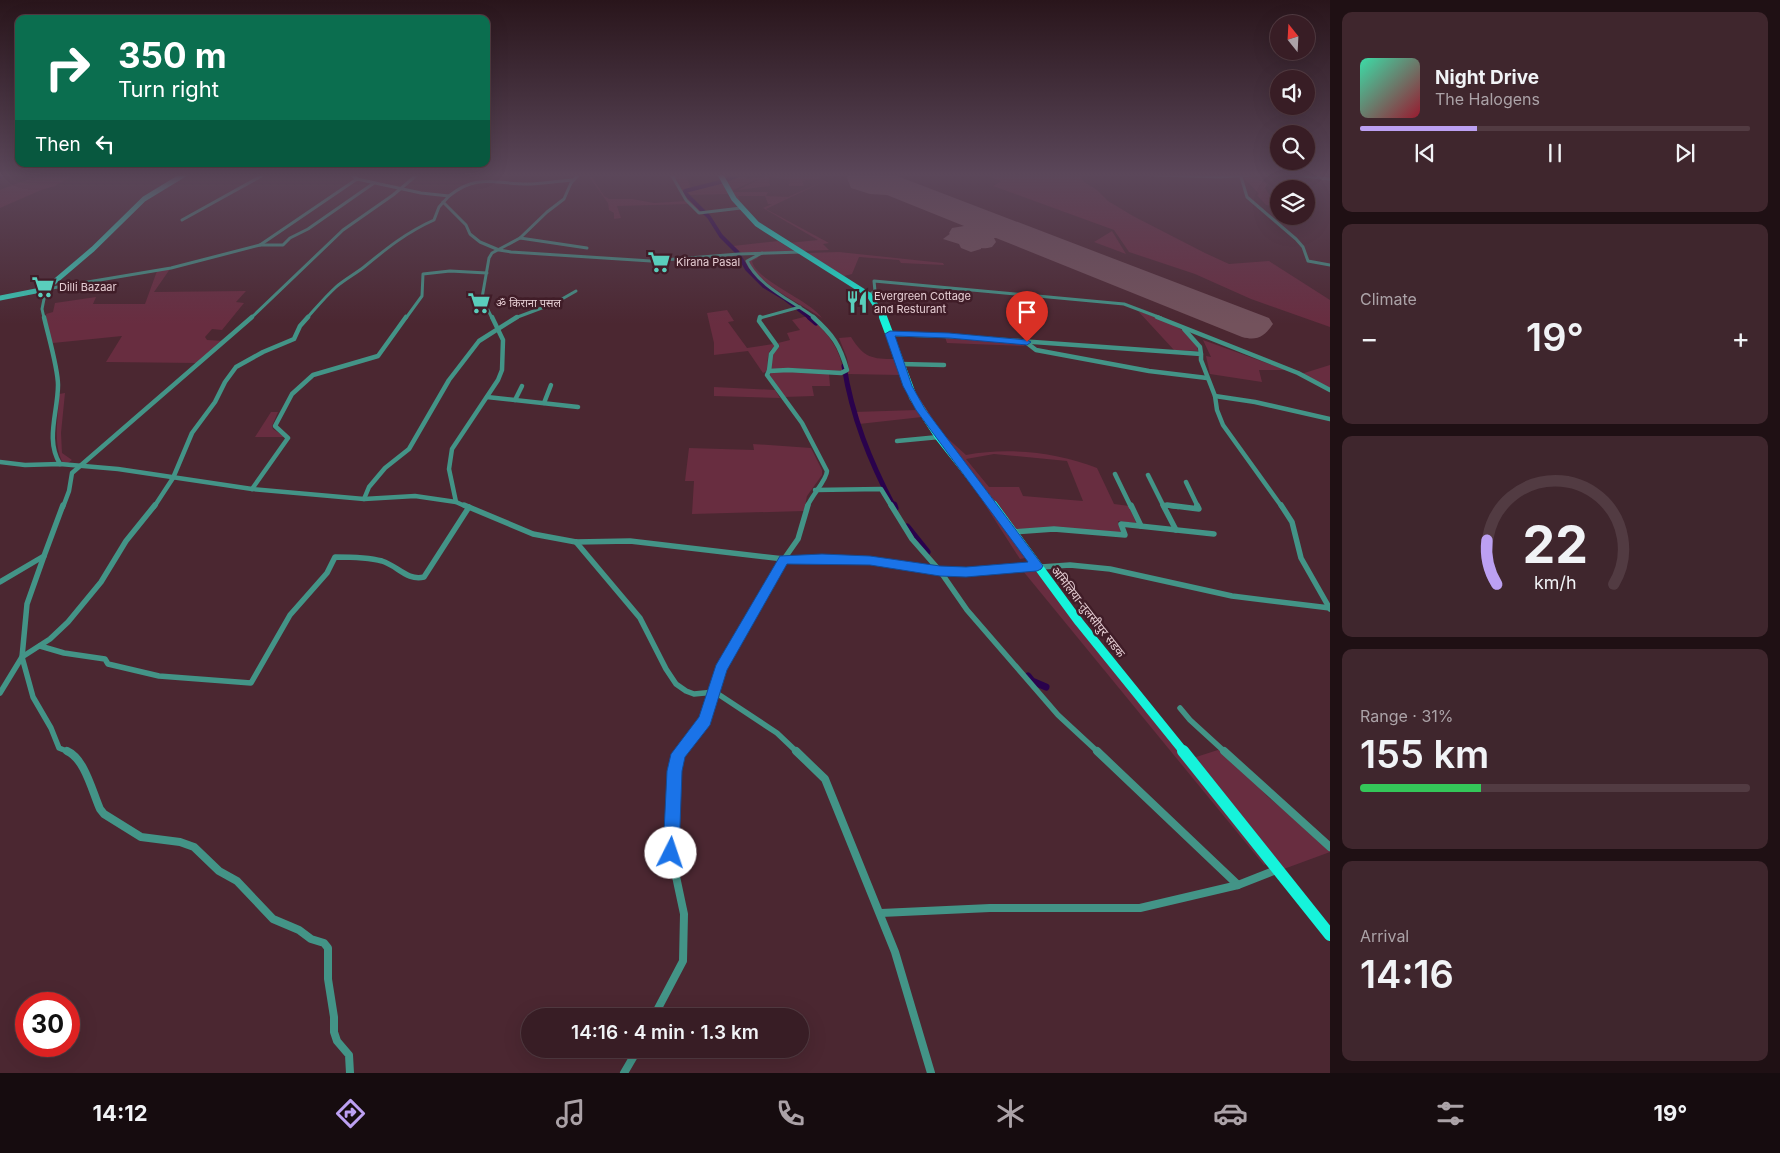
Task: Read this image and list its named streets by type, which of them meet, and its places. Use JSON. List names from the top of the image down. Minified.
{"streets":{"main road":["अमिलिया-तुलसीपुर सडक"]},"places":{"supermarket":["Kirana Pasal","Dilli Bazaar","ॐ किराना पसल"],"restaurant":["Evergreen Cottage and Resturant"]},"north":"top","page":{"turn":["350 m","Turn right"],"song":["Night Drive","The Halogens"],"then":"Then","tile":["Climate",["Range · 31%","155 km"],["Arrival","14:16"]],"heat":["−","19°","+"],"limit":"30","trip":"14:16 · 4 min · 1.3 km","tabs":["14:12","19°"],"gauge":["22","km/h"]}}
